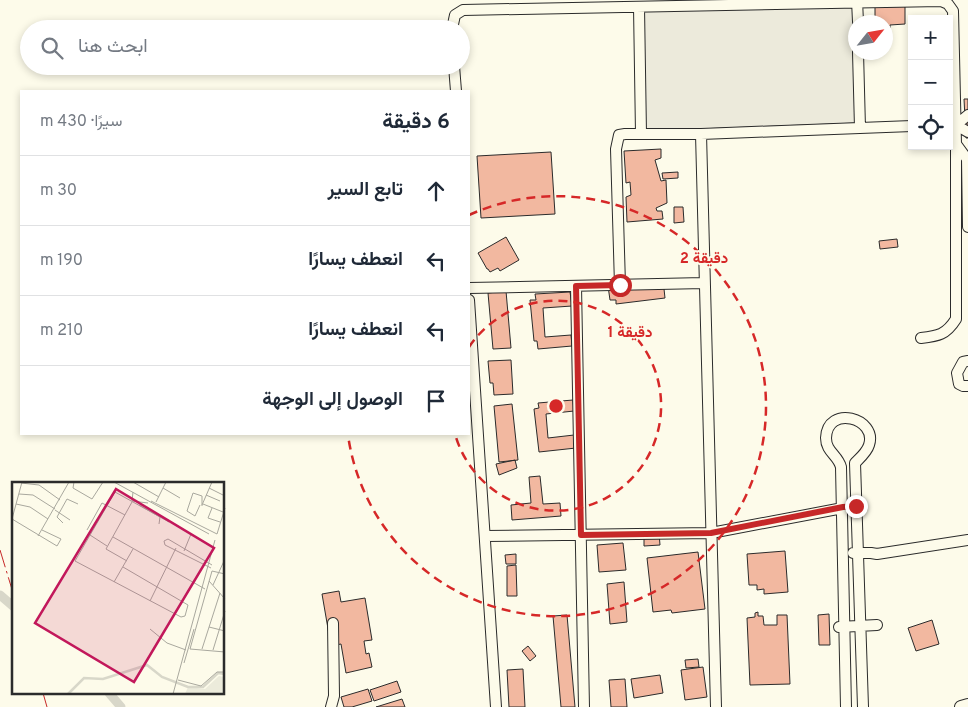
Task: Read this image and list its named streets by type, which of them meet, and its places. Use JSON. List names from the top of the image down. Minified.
{"north":"top right","page":{"map_buttons":["+","−"],"search":"ابحث هنا","heading":["6 دقيقة","سيرًا · 430 m"],"list":[["تابع السير","30 m"],["انعطف يسارًا","190 m"],["انعطف يسارًا","210 m"],"الوصول إلى الوجهة"]},"rings":["2 دقيقة","1 دقيقة"]}
